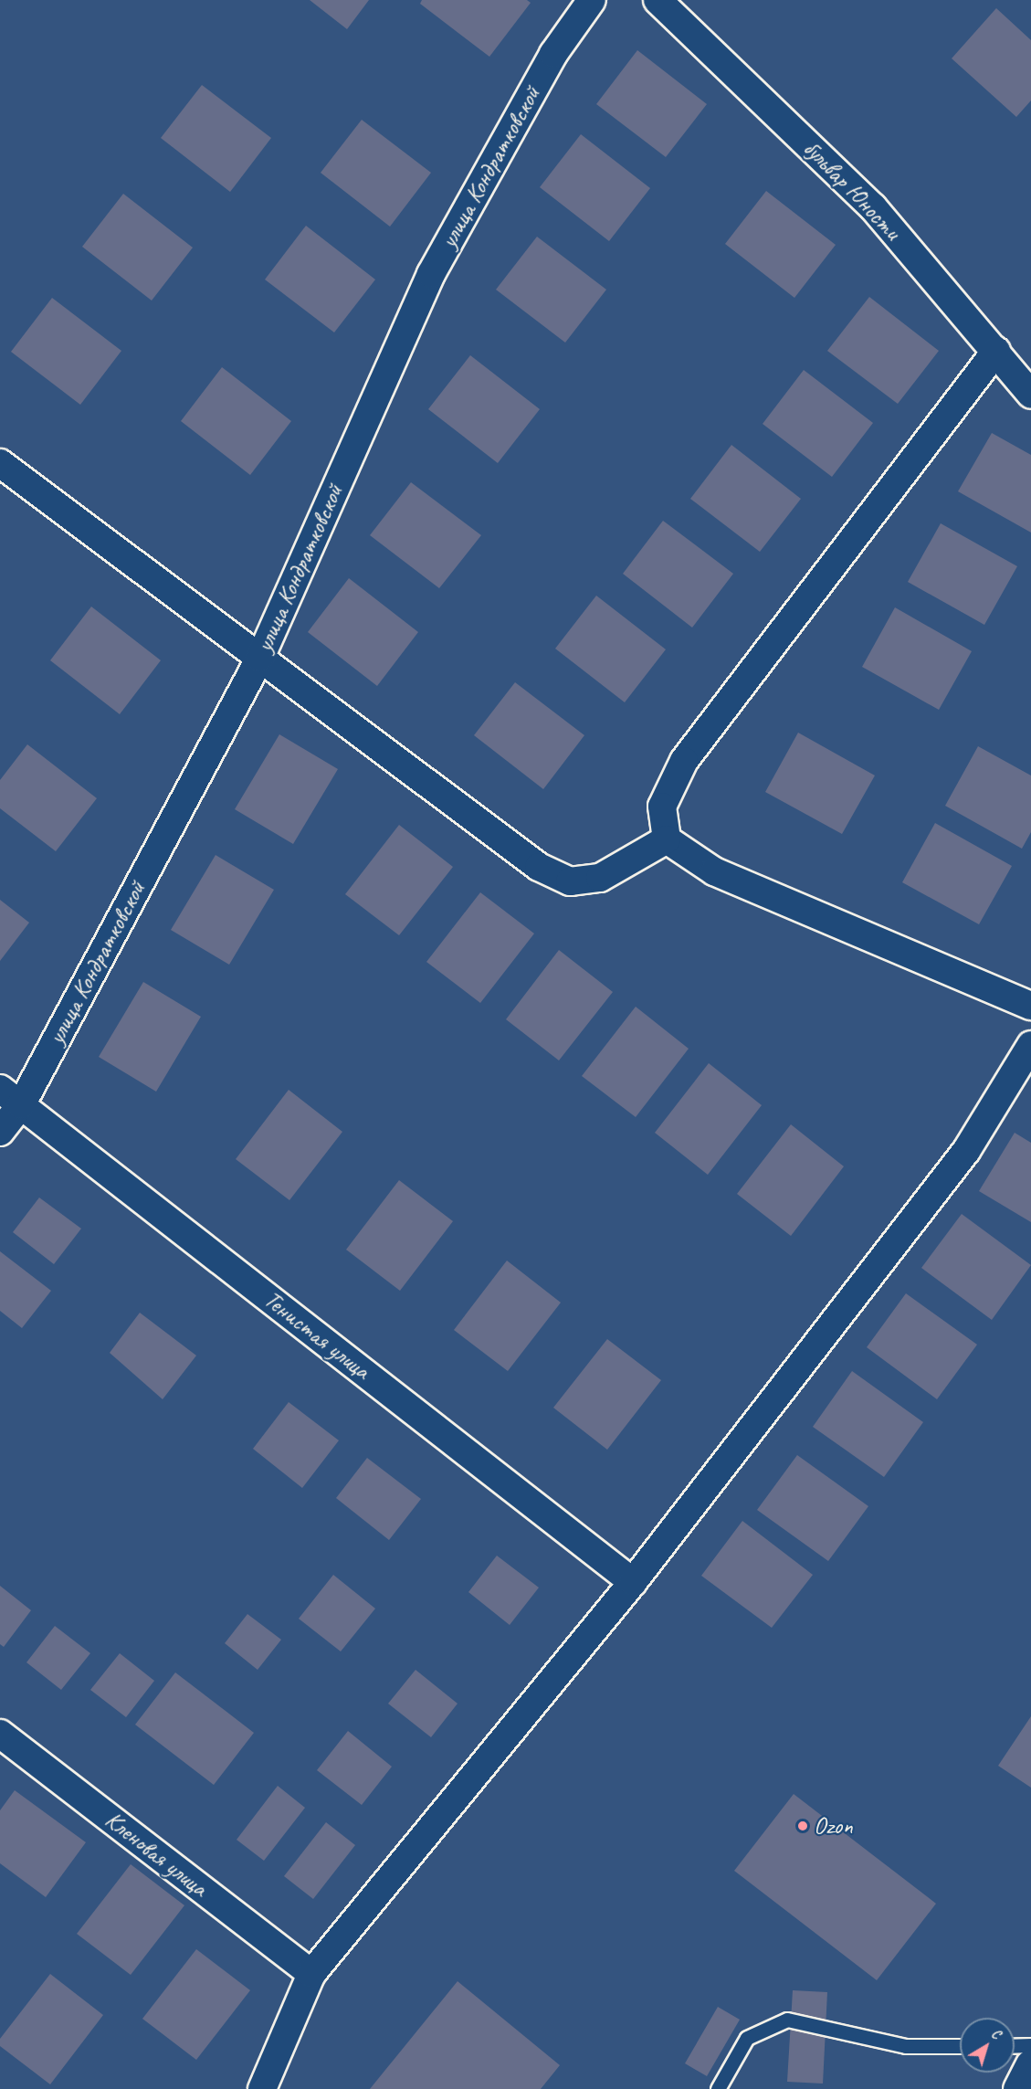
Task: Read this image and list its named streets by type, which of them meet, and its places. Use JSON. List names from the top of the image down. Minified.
{"streets":{"street":["улица Кондратковской","бульвар Юности","Тенистая улица","Кленовая улица"]},"crossings":[["улица Кондратковской","Тенистая улица"]],"places":["Ozon"],"north":"top right"}
